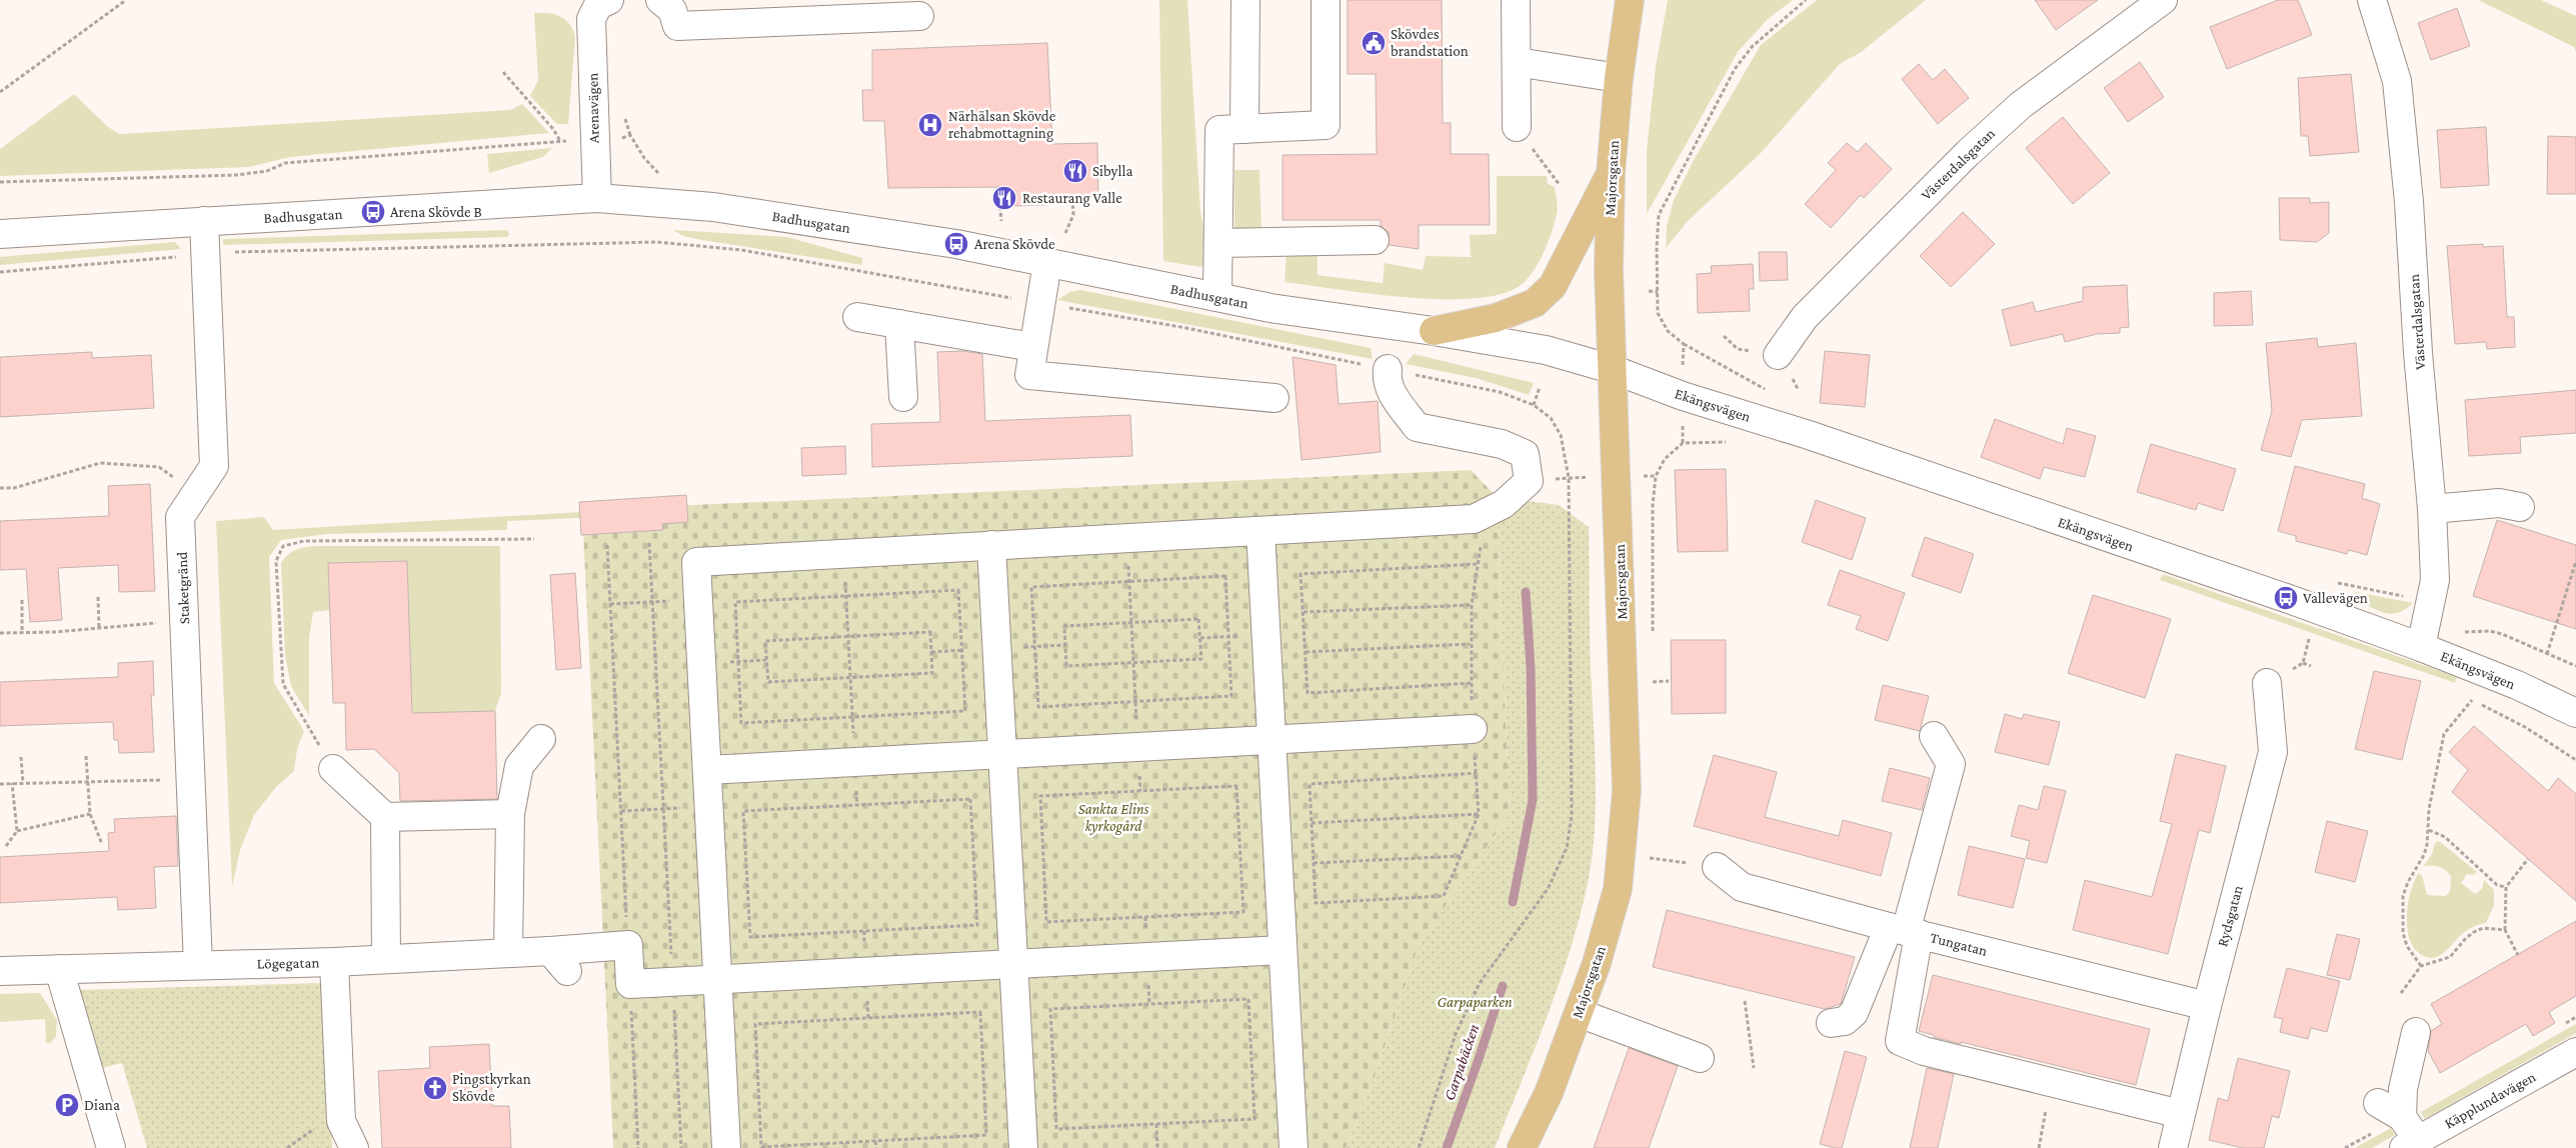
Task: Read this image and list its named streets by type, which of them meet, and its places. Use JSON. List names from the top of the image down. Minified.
{"streets":{"main road":["Majorsgatan"],"street":["Arenavägen","Västerdalsgatan","Badhusgatan","Ekängsvägen","Staketgränd","Rydsgatan","Tungatan","Lögegatan","Käpplundavägen"]},"crossings":[["Arenavägen","Badhusgatan"],["Västerdalsgatan","Ekängsvägen"],["Majorsgatan","Badhusgatan"],["Majorsgatan","Ekängsvägen"],["Badhusgatan","Ekängsvägen"],["Badhusgatan","Staketgränd"],["Staketgränd","Lögegatan"],["Rydsgatan","Tungatan"]],"water":["Garpabäcken"],"parks":["Sankta Elins kyrkogård","Garpaparken"],"places":{"public building":["Skövdes brandstation"],"hospital":["Närhälsan Skövde rehabmottagning"],"restaurant":["Sibylla","Restaurang Valle"],"bus stop":["Arena Skövde B","Arena Skövde","Vallevägen"],"church":["Pingstkyrkan Skövde"],"parking":["Diana"]}}
